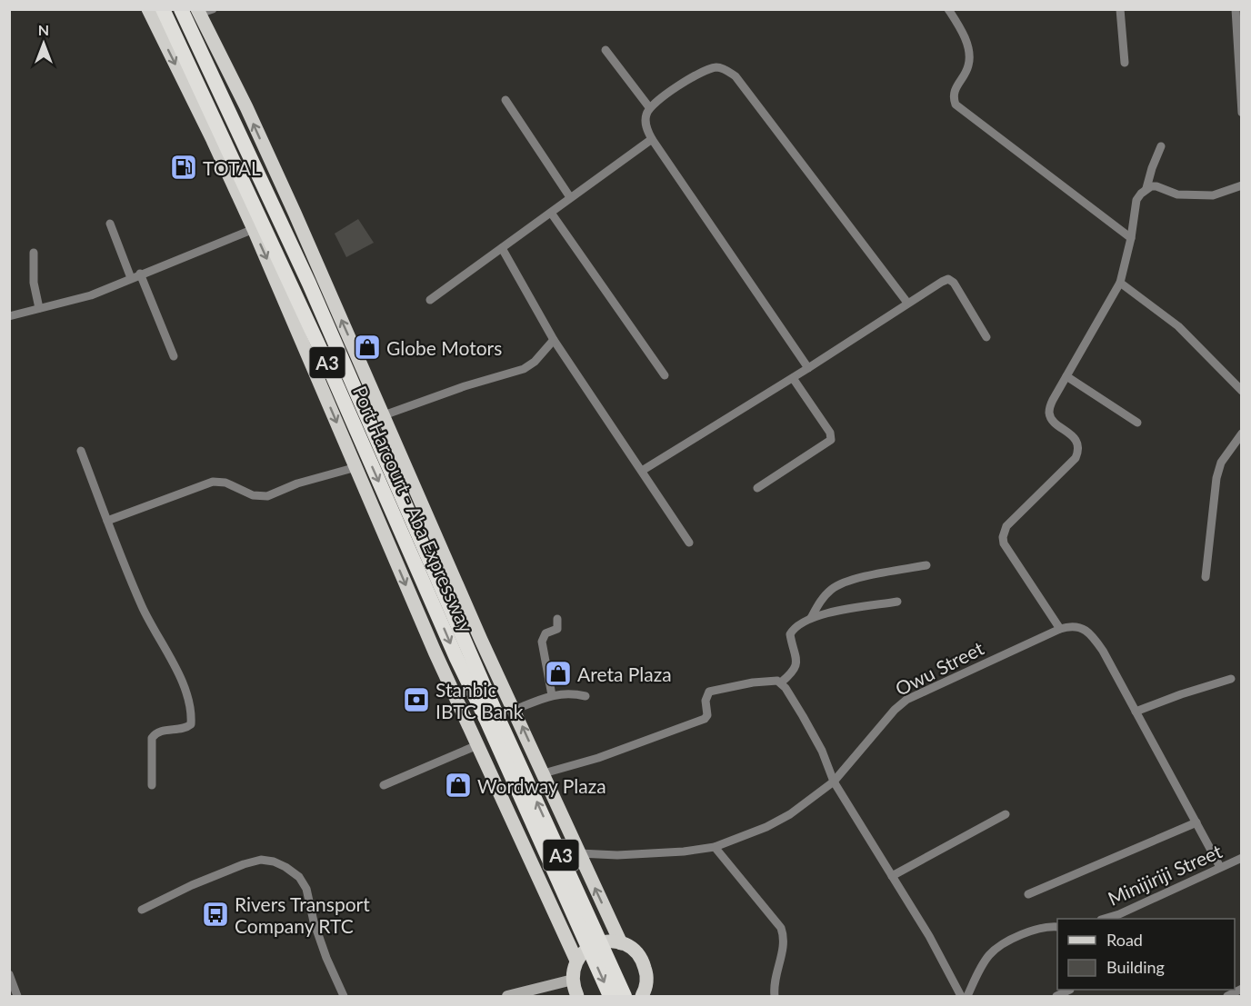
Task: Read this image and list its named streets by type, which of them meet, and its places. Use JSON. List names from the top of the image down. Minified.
{"streets":{"highway":["A3","Port Harcourt - Aba Expressway"],"street":["Owu Street","Minijiriji Street"]},"crossings":[["Owu Street","Minijiriji Street"]],"places":{"fuel station":["TOTAL"],"shop":["Globe Motors","Areta Plaza","Wordway Plaza"],"bank":["Stanbic IBTC Bank"],"bus stop":["Rivers Transport Company RTC"]},"legend":["Road","Building"],"north":"top"}
